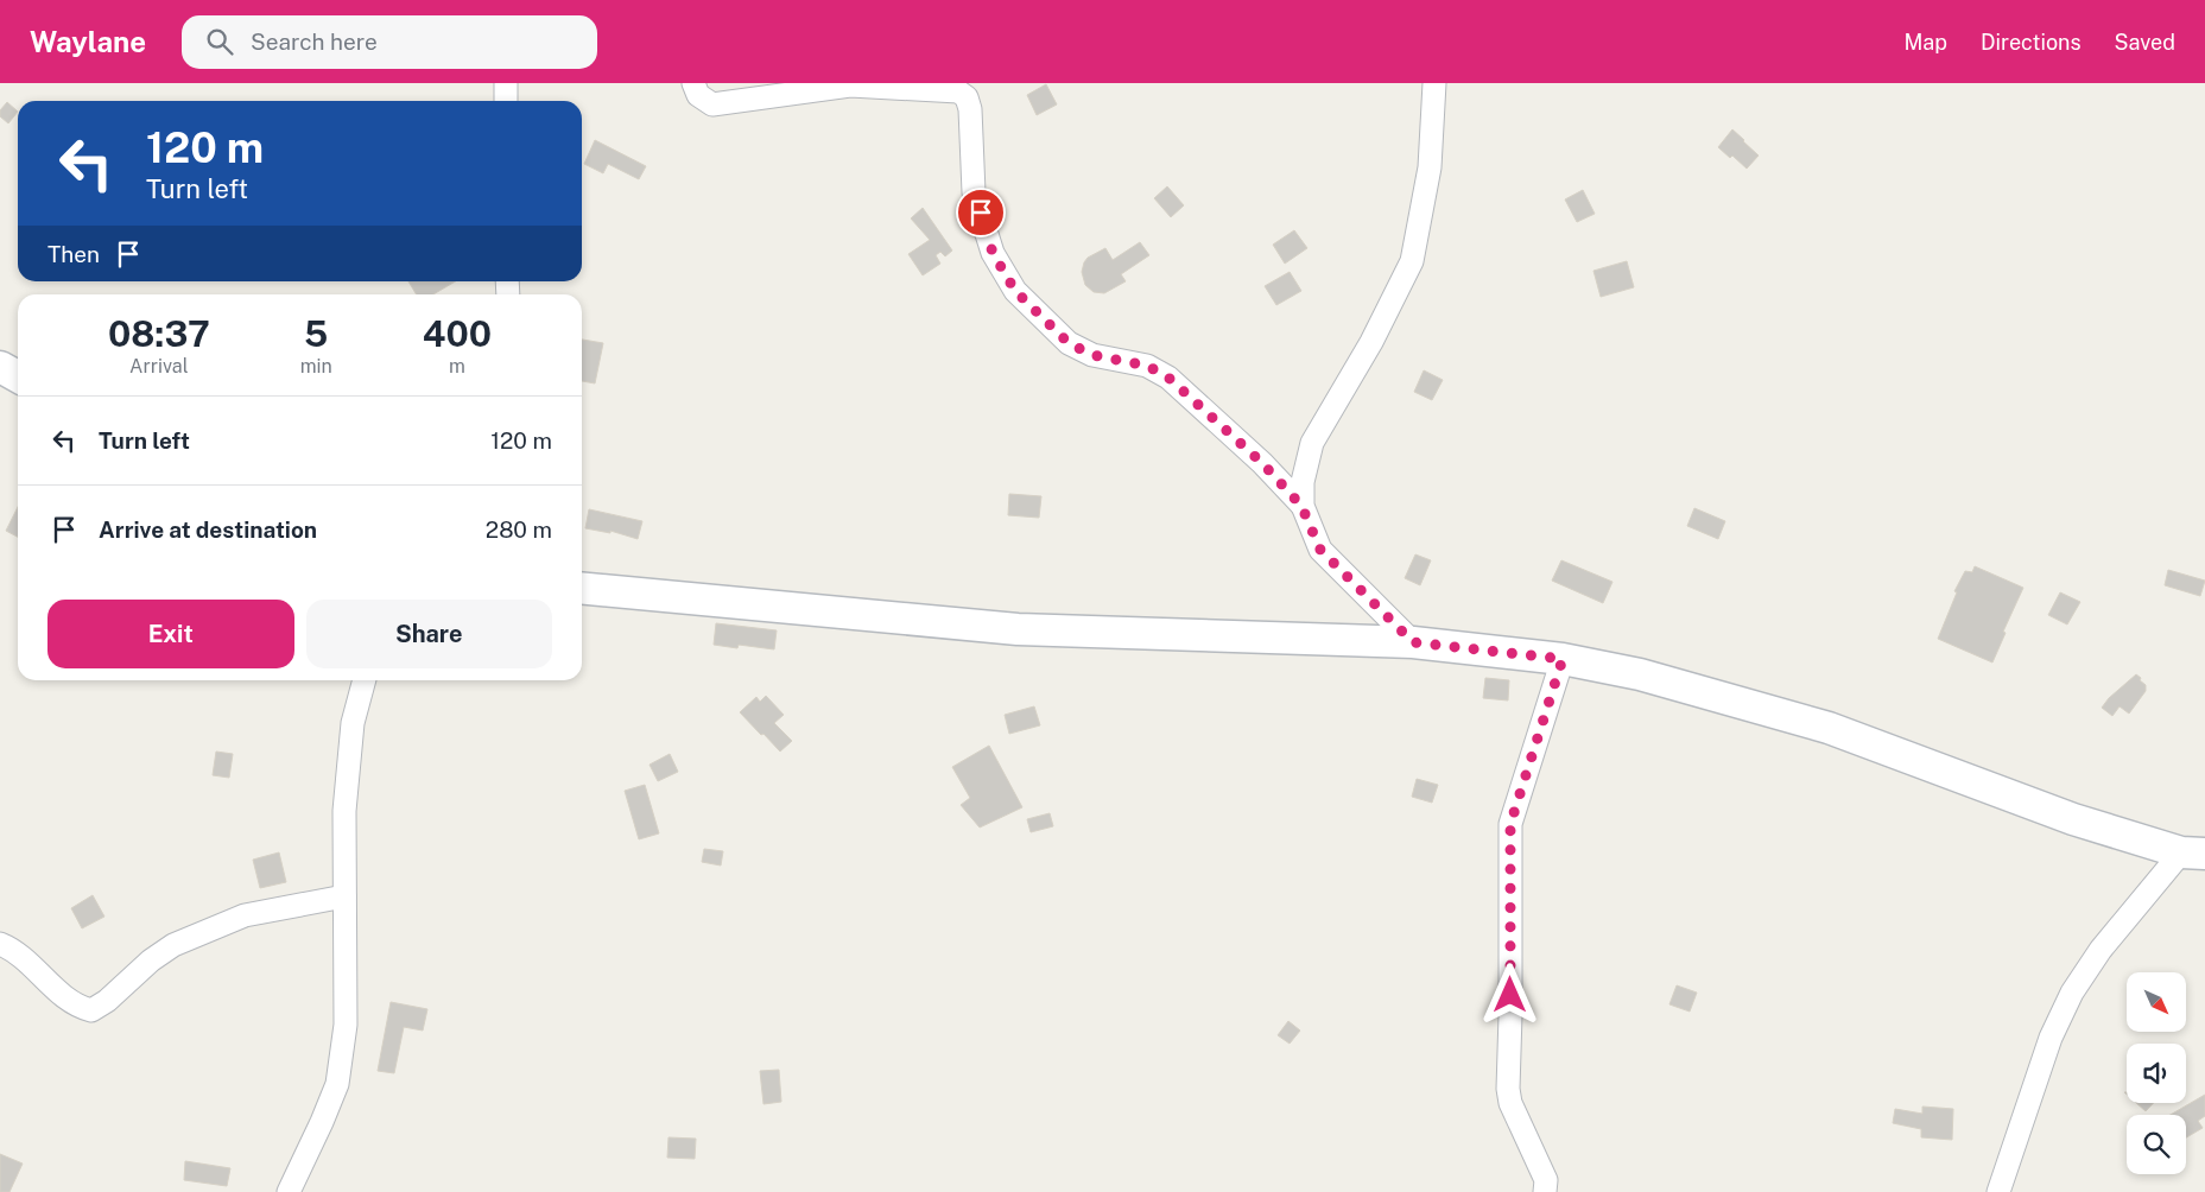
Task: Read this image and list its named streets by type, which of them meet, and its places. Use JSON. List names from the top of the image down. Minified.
{"north":"bottom right","page":{"header":"Waylane","search":"Search here","nav":["Map","Directions","Saved"],"turn":["120 m","Turn left"],"then":"Then","eta":["08:37","Arrival","5","min","400","m"],"list":[{"name":"Turn left","value":"120 m"},{"name":"Arrive at destination","value":"280 m"}],"buttons":["Exit","Share"]}}
